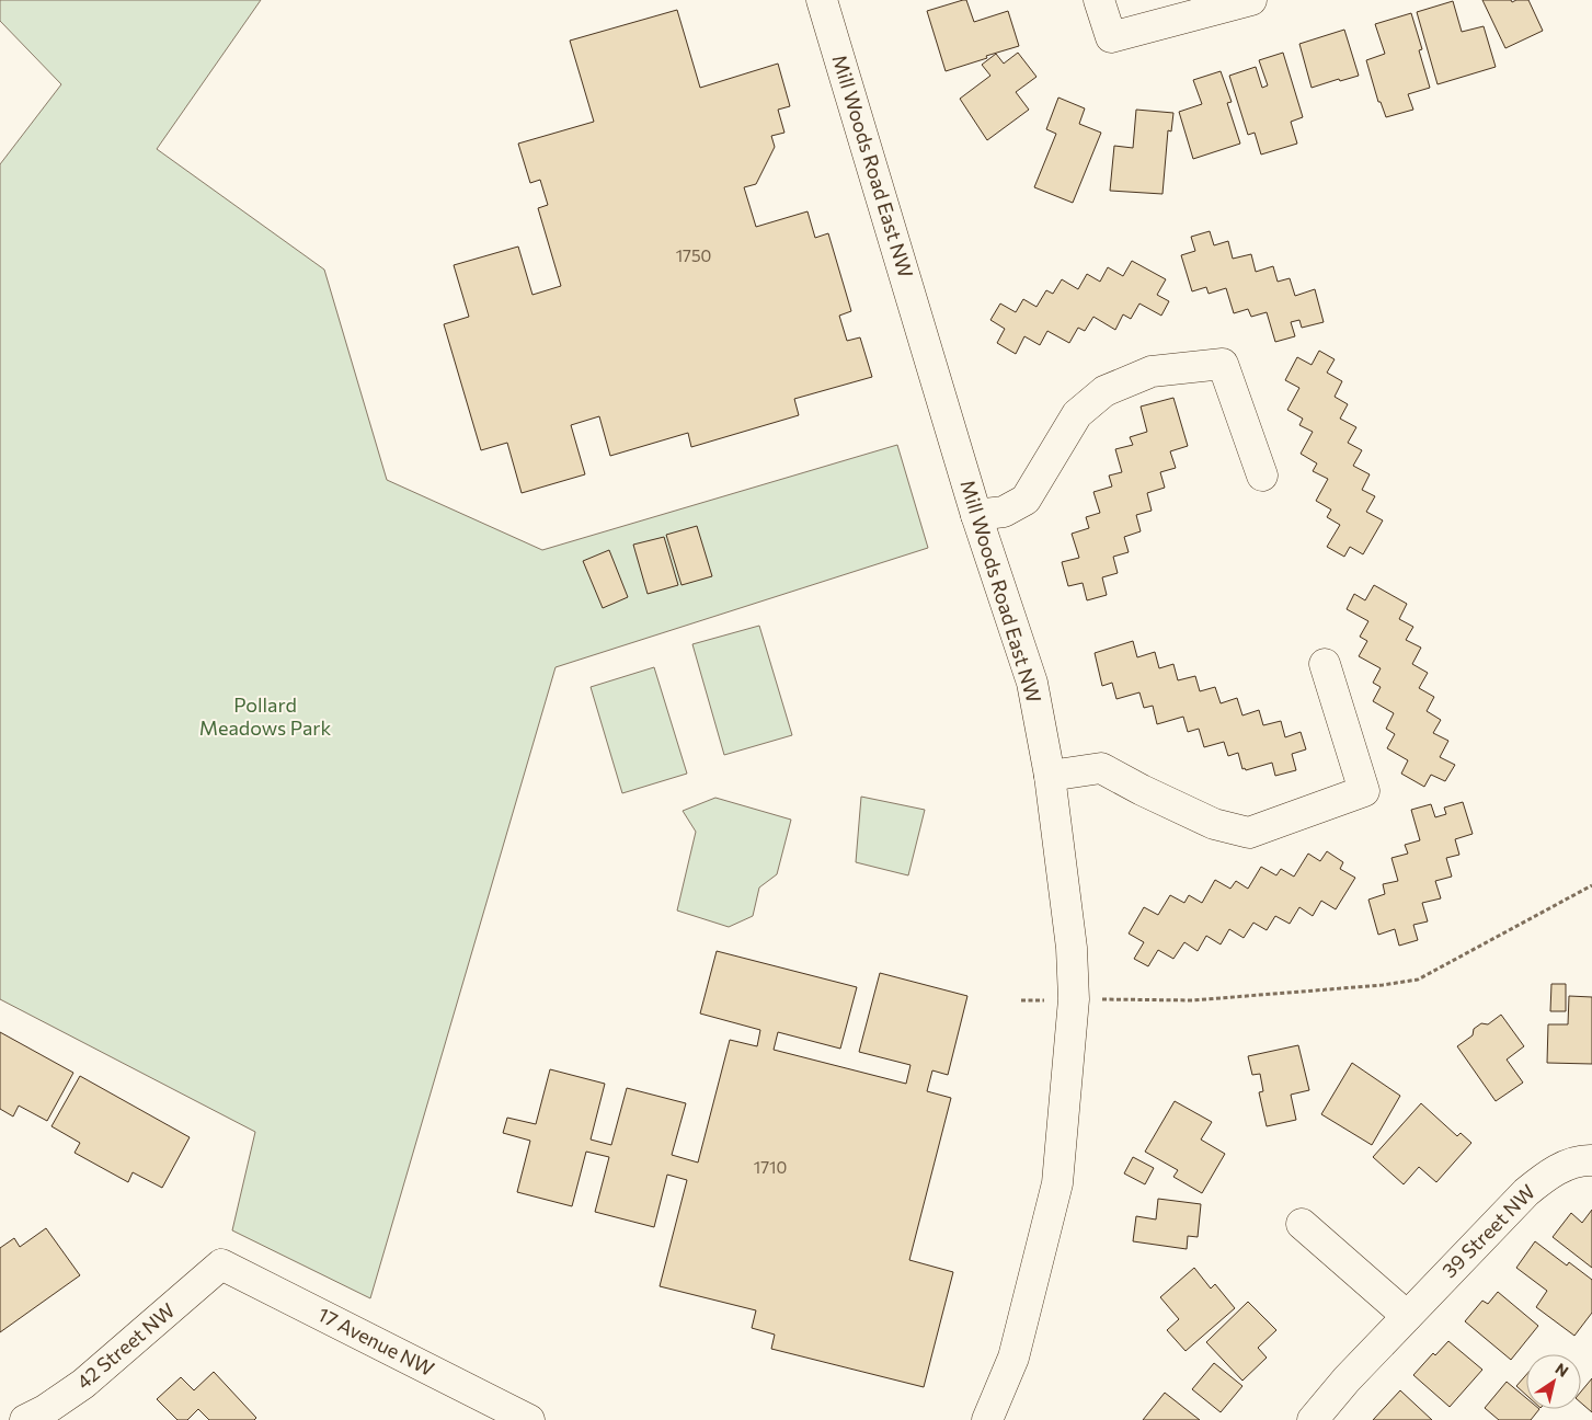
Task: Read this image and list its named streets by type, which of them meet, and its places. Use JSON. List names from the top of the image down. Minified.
{"streets":{"street":["Mill Woods Road East NW","39 Street NW","17 Avenue NW","42 Street NW"]},"crossings":[["17 Avenue NW","42 Street NW"]],"parks":["Pollard Meadows Park"],"house_numbers":["1750","1710"],"north":"top right"}
